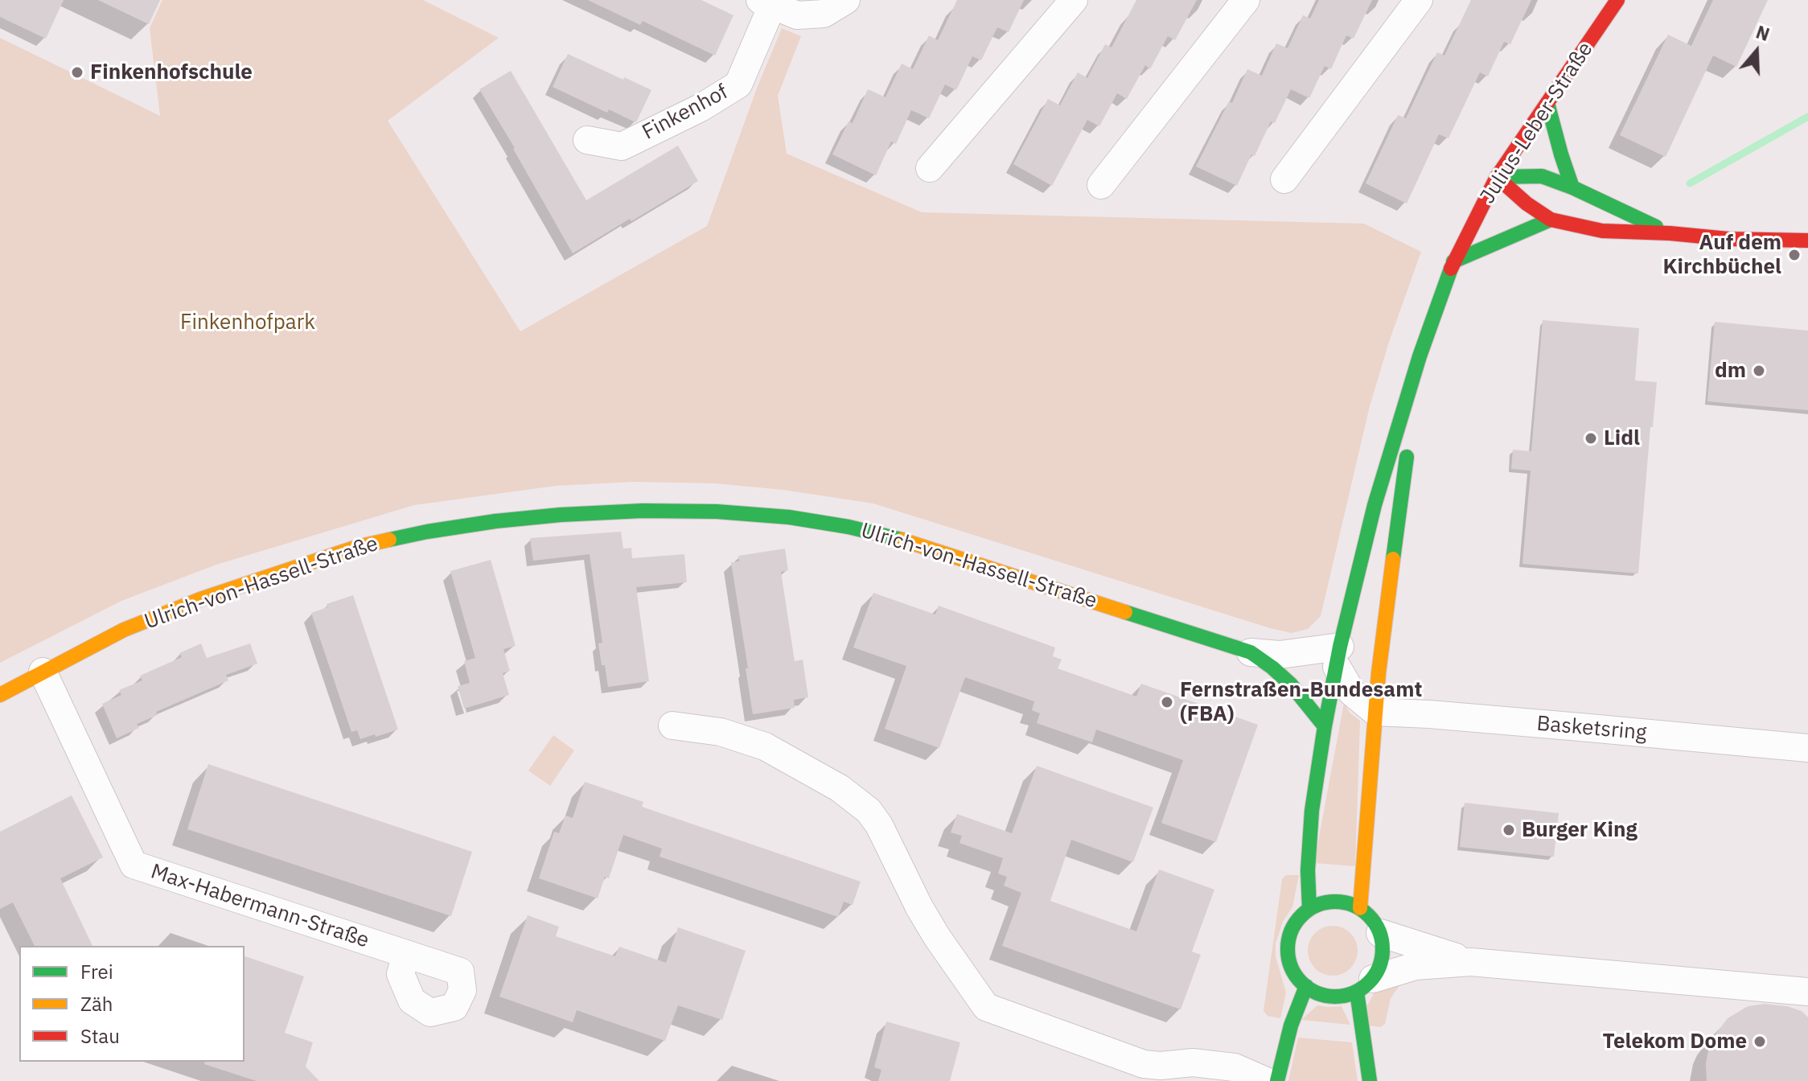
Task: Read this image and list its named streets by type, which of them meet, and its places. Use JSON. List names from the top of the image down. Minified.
{"streets":{"street":["Finkenhof","Julius-Leber-Straße","Ulrich-von-Hassell-Straße","Basketsring","Max-Habermann-Straße"]},"crossings":[["Julius-Leber-Straße","Ulrich-von-Hassell-Straße"],["Julius-Leber-Straße","Basketsring"],["Ulrich-von-Hassell-Straße","Max-Habermann-Straße"]],"parks":["Finkenhofpark"],"places":["Finkenhofschule","Auf dem Kirchbüchel","dm","Lidl","Fernstraßen-Bundesamt (FBA)","Burger King","Telekom Dome"],"legend":["Frei","Zäh","Stau"],"north":"top"}
